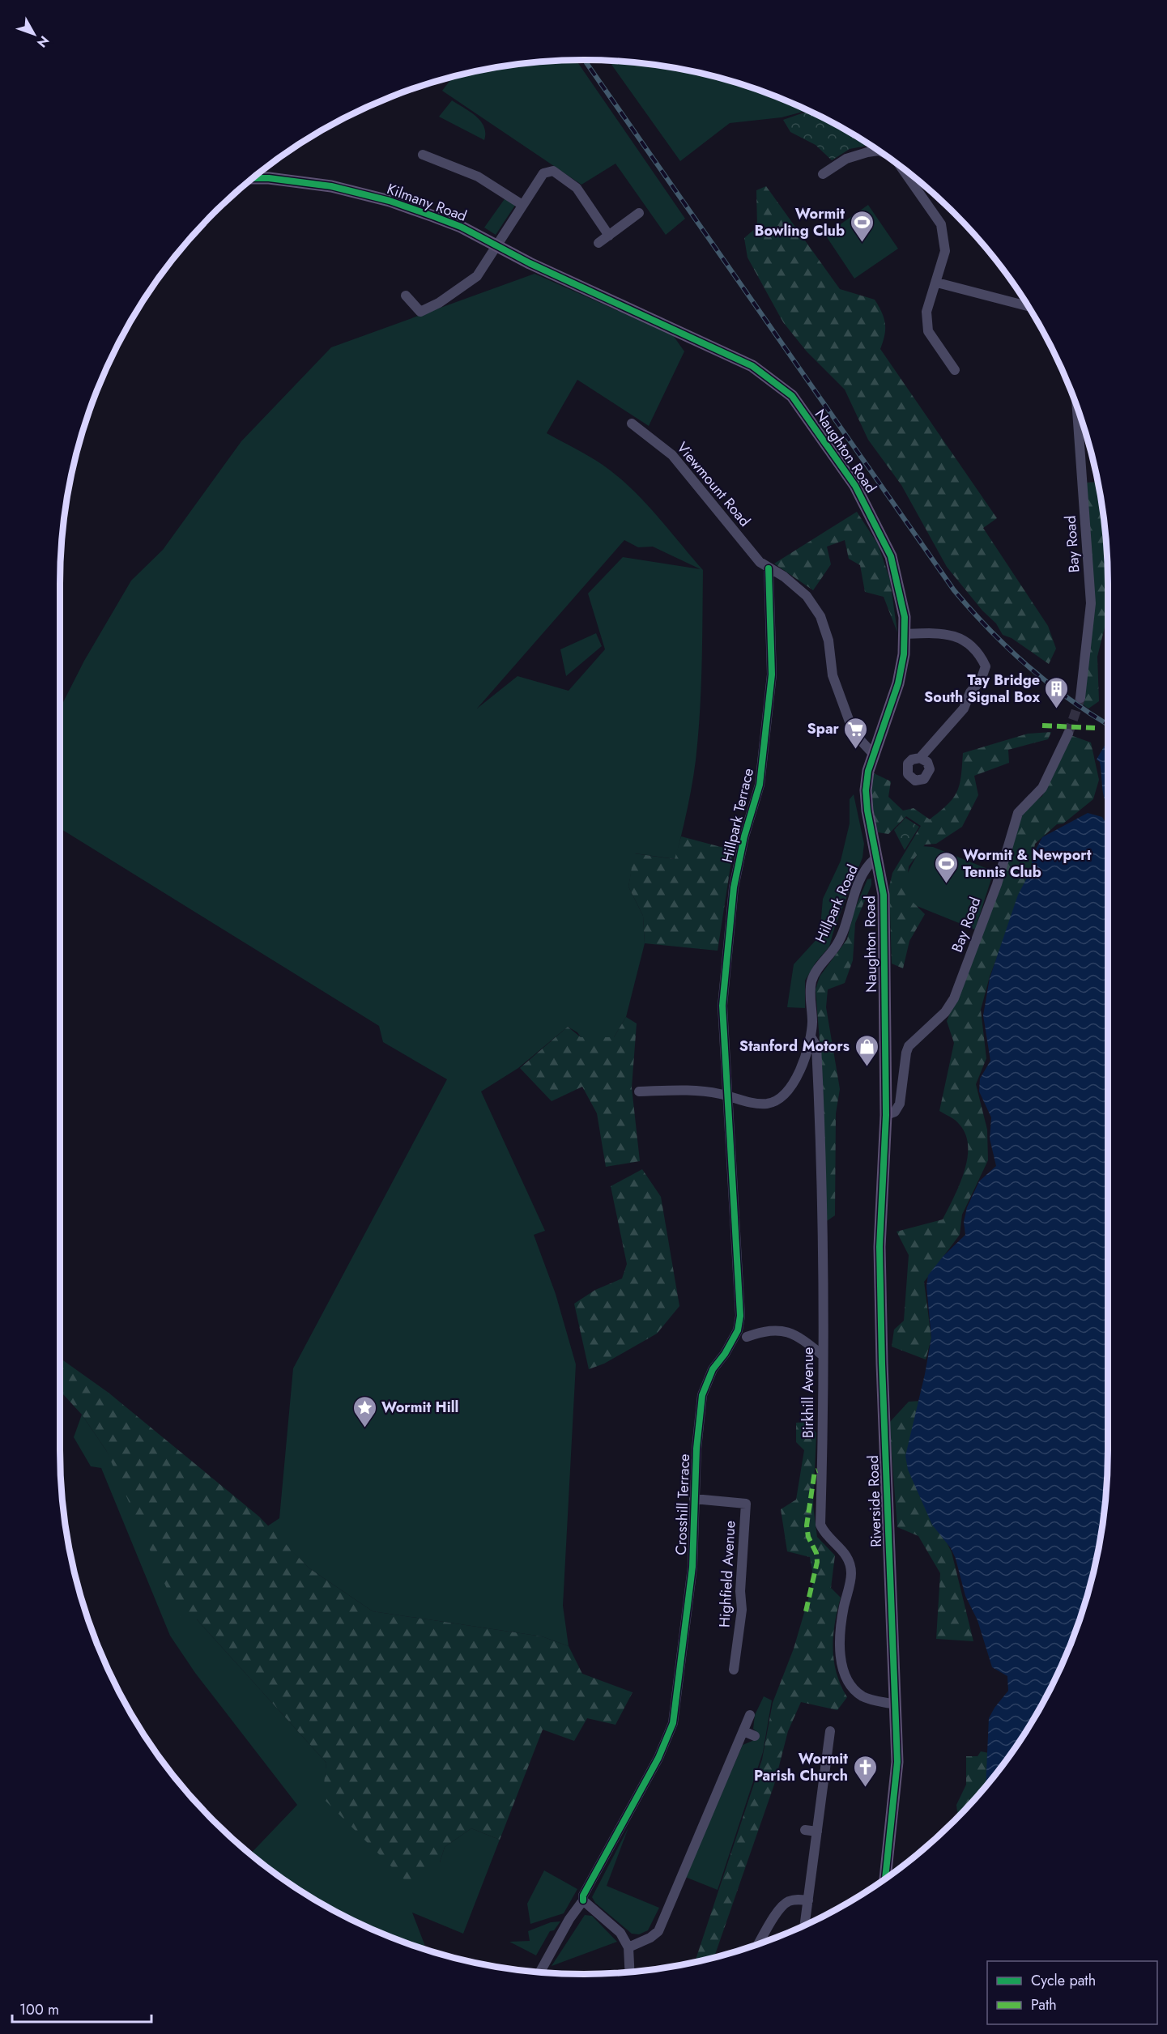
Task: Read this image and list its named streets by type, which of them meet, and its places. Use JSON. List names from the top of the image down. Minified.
{"streets":{"main road":["Kilmany Road","Naughton Road","Riverside Road"],"street":["Viewmount Road","Bay Road","Hillpark Terrace","Hillpark Road","Birkhill Avenue","Crosshill Terrace","Highfield Avenue"]},"crossings":[["Kilmany Road","Naughton Road"],["Naughton Road","Viewmount Road"],["Naughton Road","Bay Road"],["Naughton Road","Hillpark Road"],["Naughton Road","Riverside Road"],["Viewmount Road","Hillpark Terrace"],["Bay Road","Riverside Road"],["Hillpark Terrace","Hillpark Road"],["Hillpark Terrace","Crosshill Terrace"],["Hillpark Road","Birkhill Avenue"],["Hillpark Road","Crosshill Terrace"],["Birkhill Avenue","Riverside Road"],["Crosshill Terrace","Highfield Avenue"]],"places":{"sports":["Wormit Bowling Club","Wormit & Newport Tennis Club"],"building":["Tay Bridge South Signal Box"],"supermarket":["Spar"],"shop":["Stanford Motors"],"place":["Wormit Hill"],"church":["Wormit Parish Church"]},"legend":["Cycle path","Path"],"scale_bar":"100 m","north":"bottom right"}
